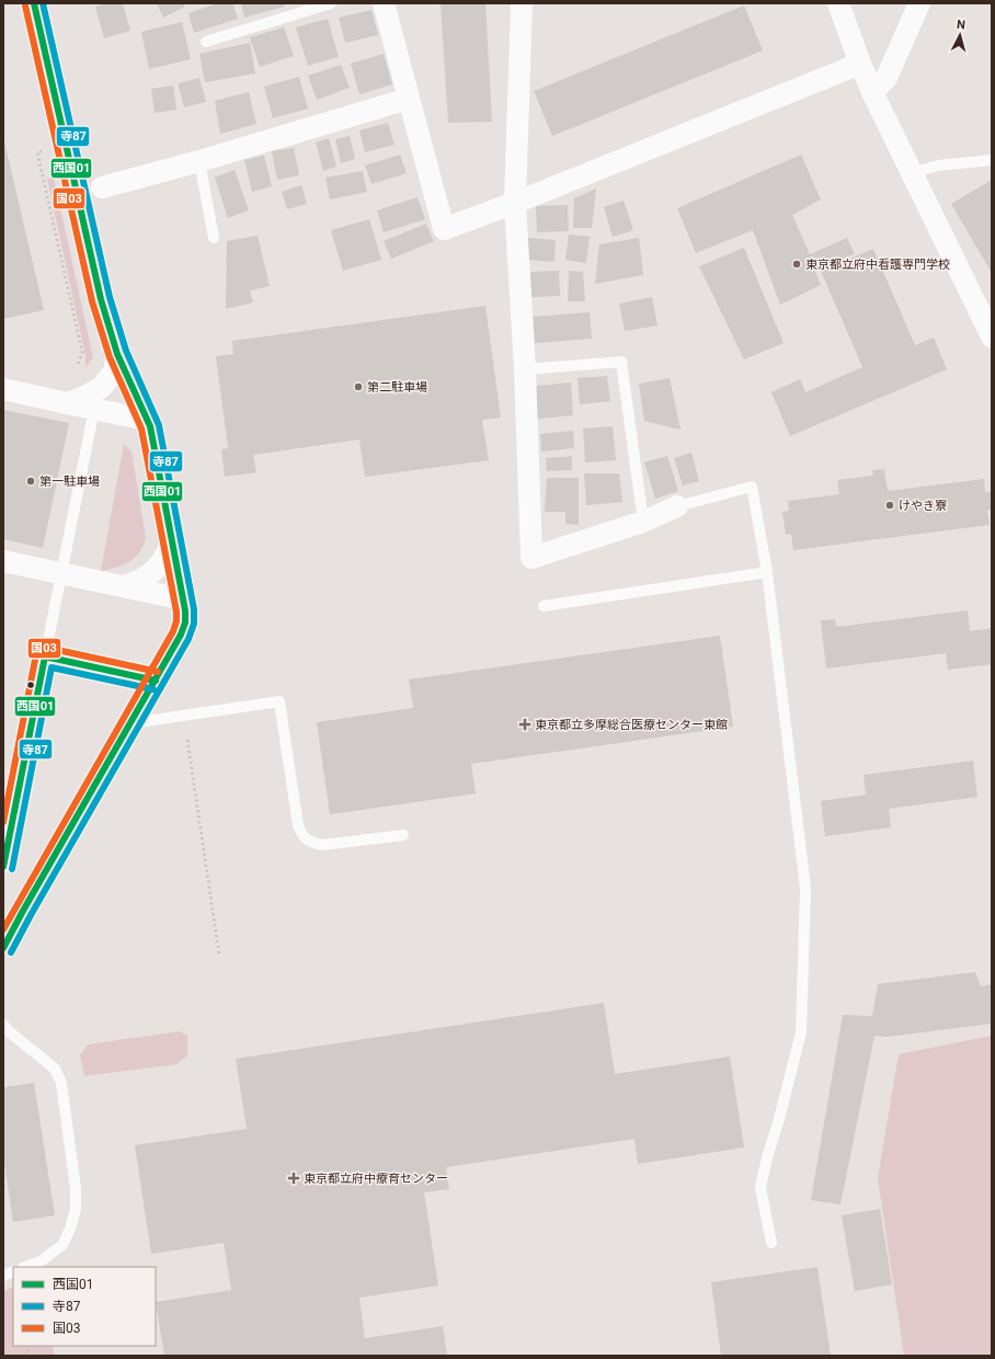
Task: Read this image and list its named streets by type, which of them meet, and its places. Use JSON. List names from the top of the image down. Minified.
{"places":{"other":["東京都立府中看護専門学校","第二駐車場","第一駐車場","けやき寮"],"health":["東京都立多摩総合医療センター東館","東京都立府中療育センター"]},"lines":["transit line 西国01","transit line 寺87","transit line 国03"],"legend":["西国01","寺87","国03"],"north":"top"}
